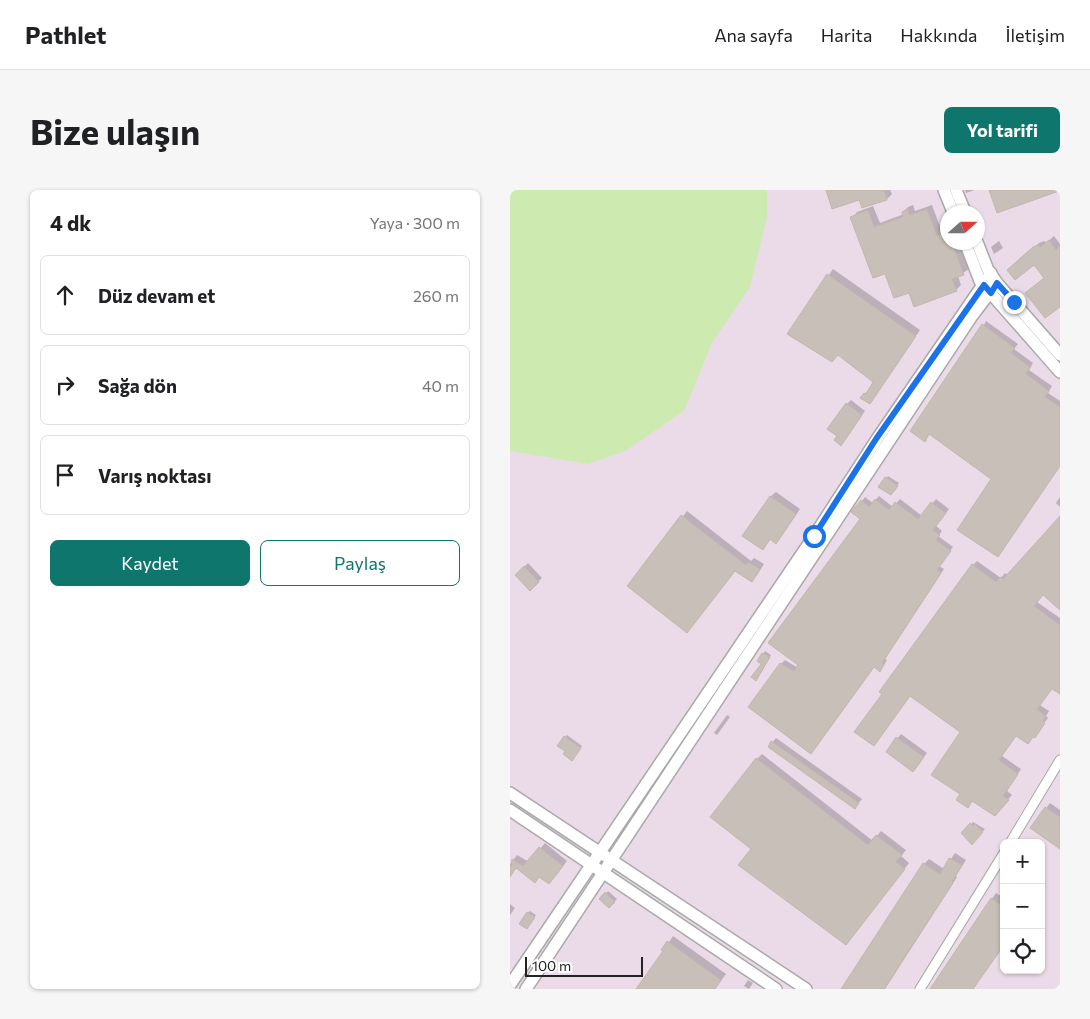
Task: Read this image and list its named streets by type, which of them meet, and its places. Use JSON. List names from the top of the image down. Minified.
{"scale_bar":"100 m","north":"right","page":{"header":"Pathlet","nav":["Ana sayfa","Harita","Hakkında","İletişim"],"buttons":["Yol tarifi",["Kaydet","Paylaş"]],"title":"Bize ulaşın","heading":["4 dk","Yaya · 300 m"],"list":[["Düz devam et","260 m"],["Sağa dön","40 m"],"Varış noktası"],"map_buttons":["+","−"],"scale":"100 m"}}
